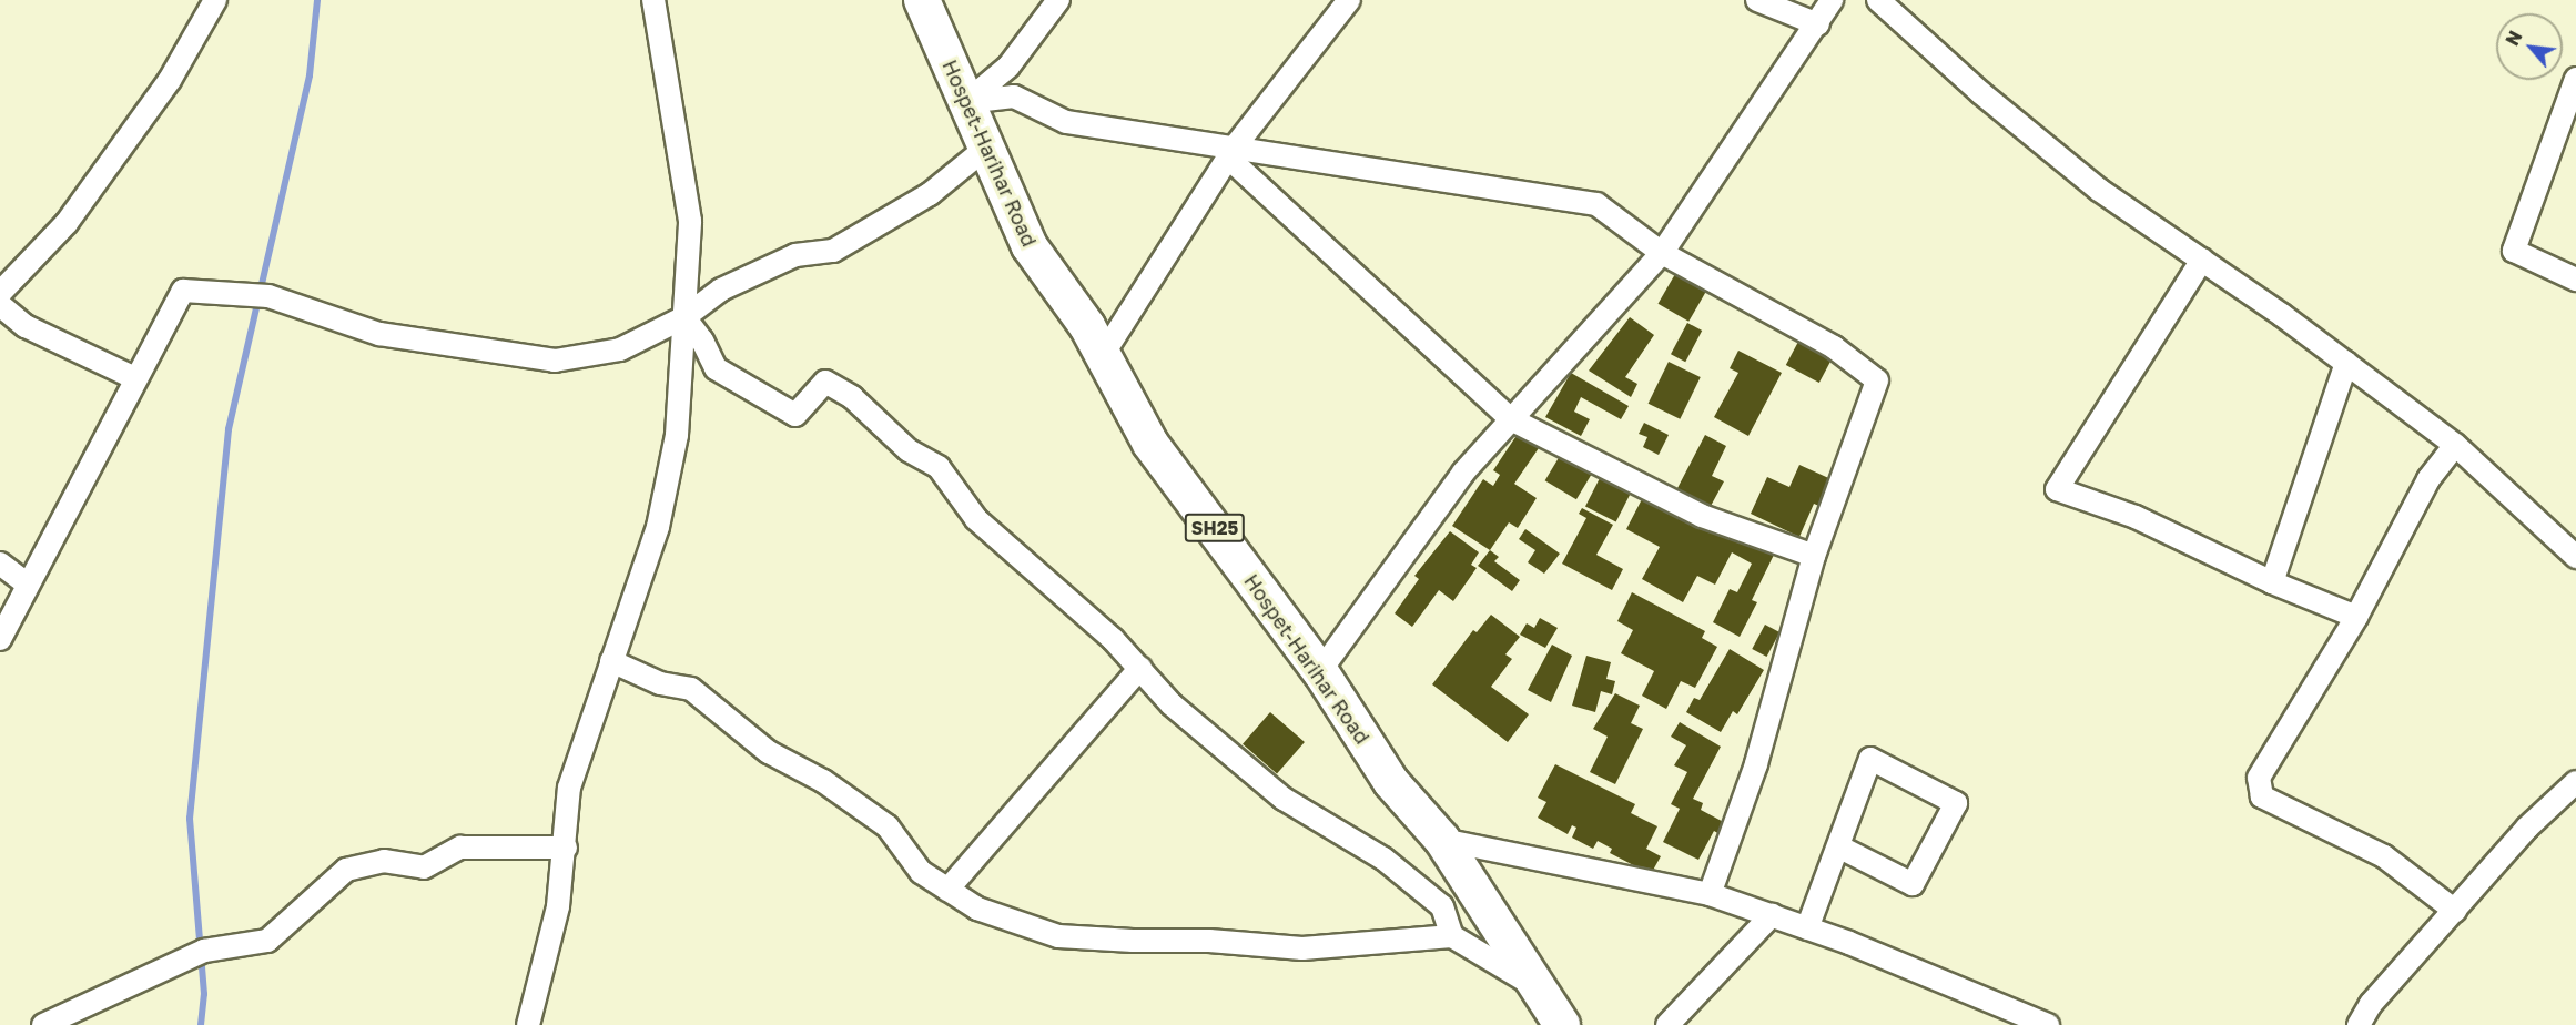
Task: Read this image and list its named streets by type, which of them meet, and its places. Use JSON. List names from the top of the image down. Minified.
{"streets":{"main road":["Hospet-Harihar Road","SH25"]},"north":"top left"}
